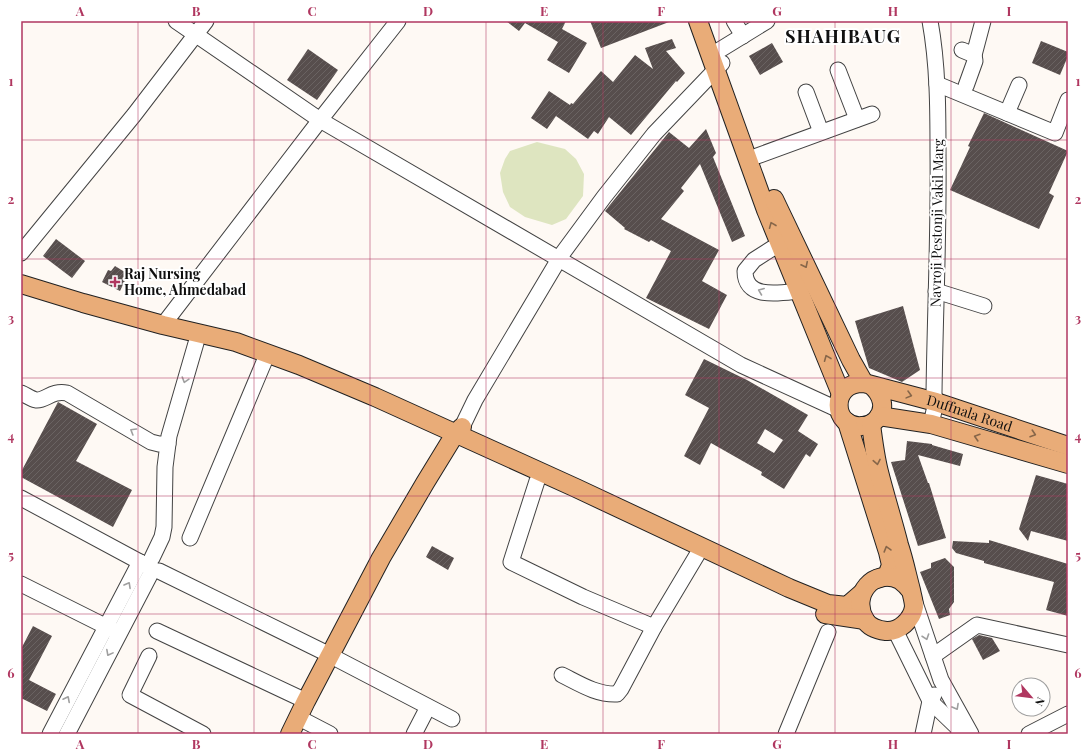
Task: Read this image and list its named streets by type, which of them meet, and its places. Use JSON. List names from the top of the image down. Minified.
{"streets":{"main road":["Duffnala Road"],"street":["Navroji Pestonji Vakil Marg"]},"crossings":[["Navroji Pestonji Vakil Marg","Duffnala Road"]],"districts":["SHAHIBAUG"],"places":{"health":["Raj Nursing Home, Ahmedabad"]},"north":"bottom right","grid":{"columns":["A","B","C","D","E","F","G","H","I"],"rows":["1","2","3","4","5","6"]}}
